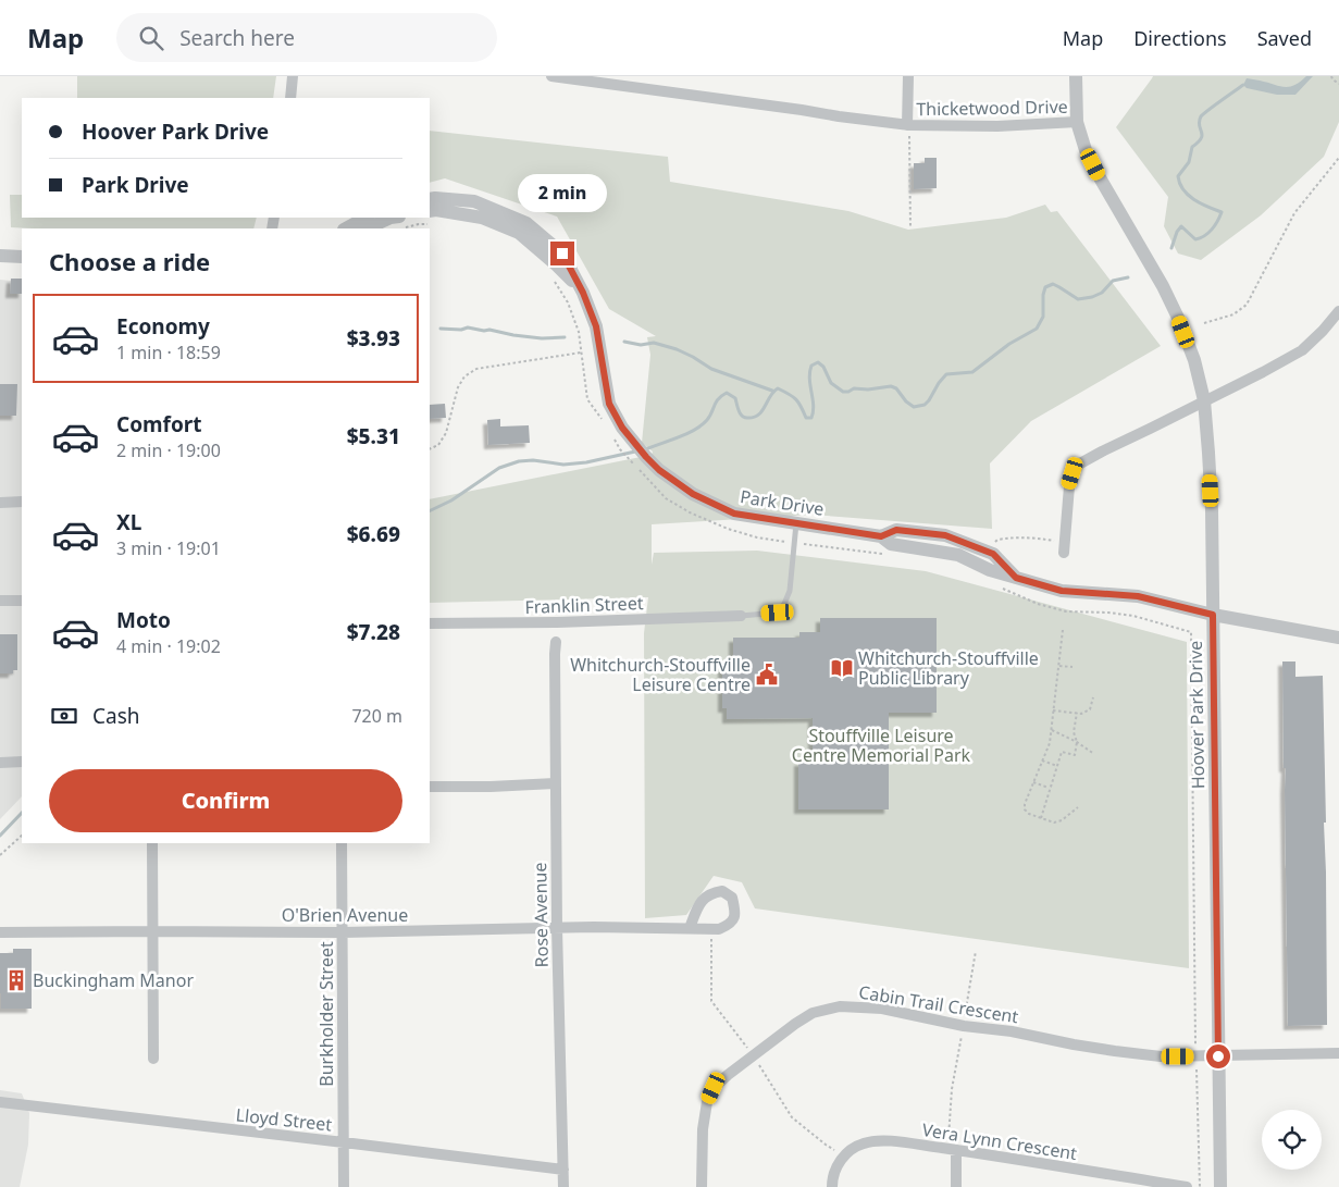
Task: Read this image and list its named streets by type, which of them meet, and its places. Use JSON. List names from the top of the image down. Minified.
{"streets":{"street":["Thicketwood Drive","Park Drive","Franklin Street","Hoover Park Drive","O'Brien Avenue","Rose Avenue","Cabin Trail Crescent","Burkholder Street","Lloyd Street","Vera Lynn Crescent"]},"crossings":[["Thicketwood Drive","Hoover Park Drive"],["Park Drive","Hoover Park Drive"],["Hoover Park Drive","Cabin Trail Crescent"],["O'Brien Avenue","Rose Avenue"],["O'Brien Avenue","Burkholder Street"],["Rose Avenue","Lloyd Street"],["Burkholder Street","Lloyd Street"]],"parks":["Stouffville Leisure Centre Memorial Park"],"places":{"library":["Whitchurch-Stouffville Public Library"],"public building":["Whitchurch-Stouffville Leisure Centre"],"building":["Buckingham Manor"]},"page":{"header":"Map","search":"Search here","nav":["Map","Directions","Saved"],"banner":["Hoover Park Drive","Park Drive"],"bubble":"2 min","heading":"Choose a ride","list":[{"name":"Economy","note":"1 min · 18:59","value":"$3.93"},{"name":"Comfort","note":"2 min · 19:00","value":"$5.31"},{"name":"XL","note":"3 min · 19:01","value":"$6.69"},{"name":"Moto","note":"4 min · 19:02","value":"$7.28"}],"pay":["Cash","720 m"],"buttons":"Confirm"}}
